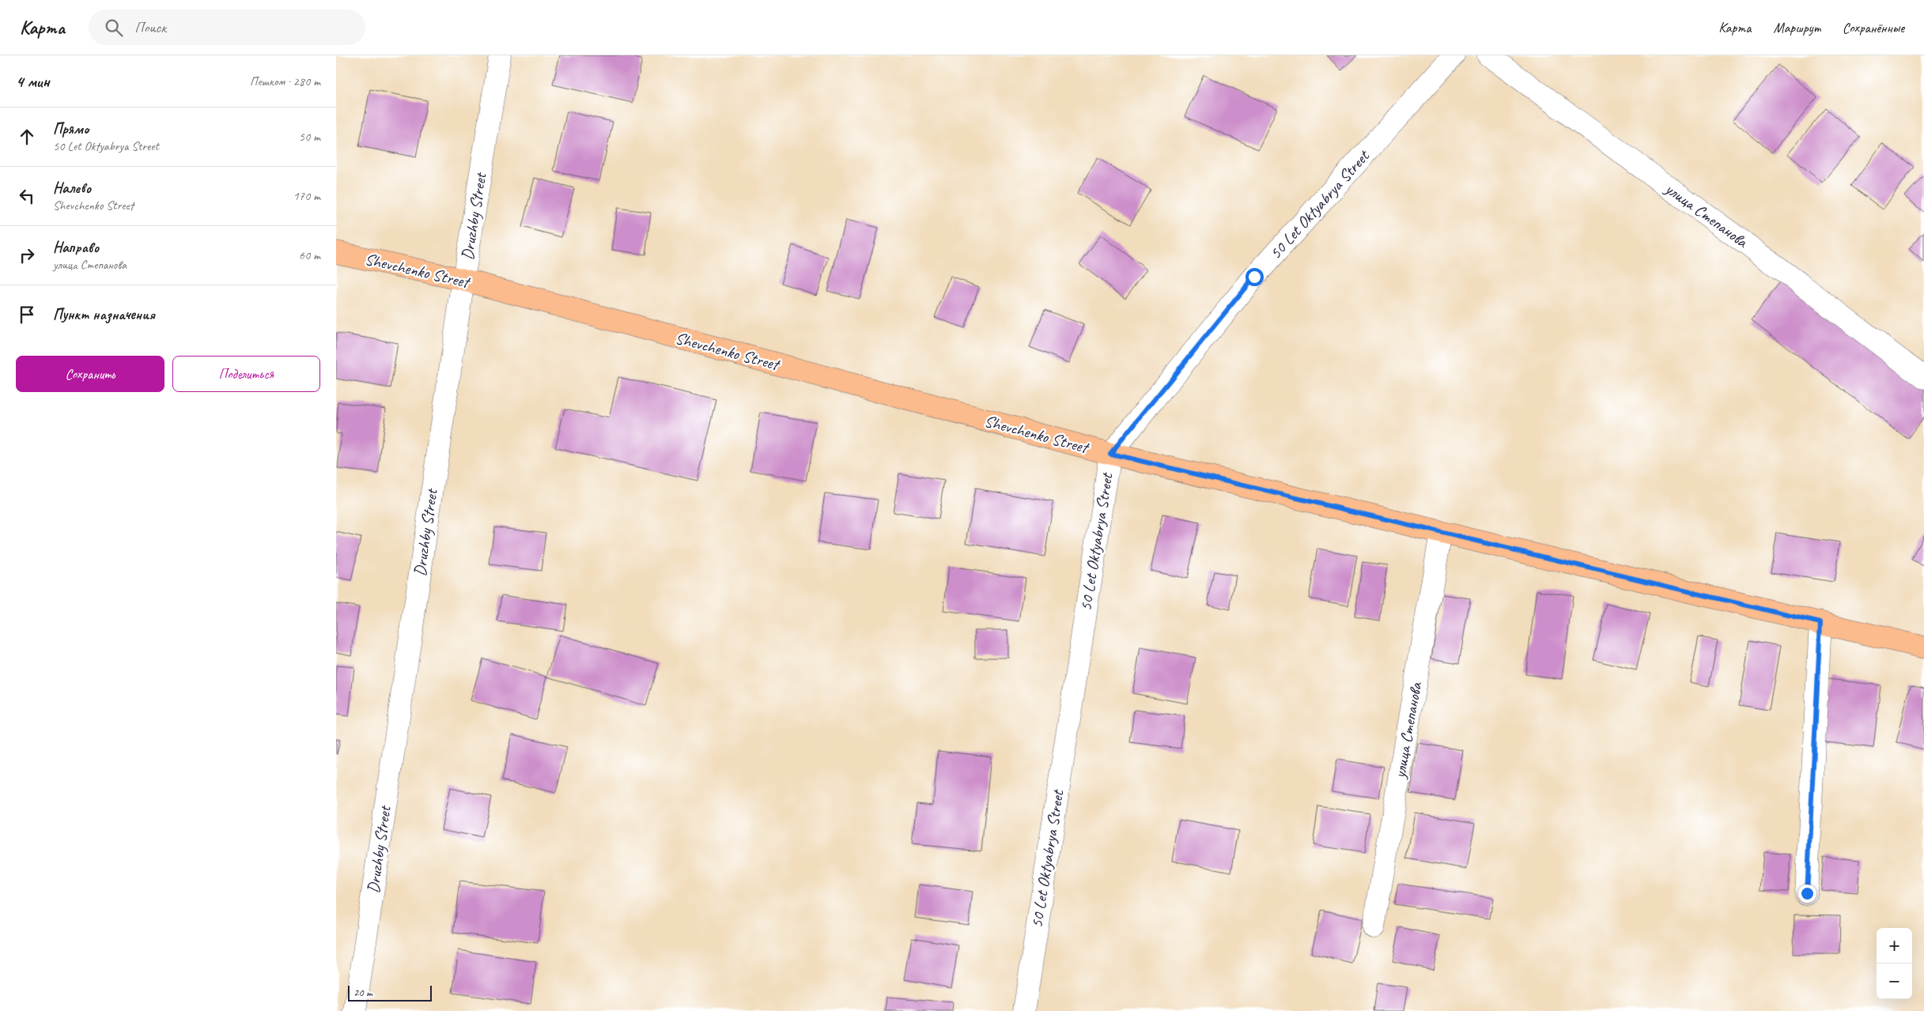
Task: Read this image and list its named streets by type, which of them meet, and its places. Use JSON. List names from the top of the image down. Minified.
{"streets":{"main road":["Shevchenko Street"],"street":["50 Let Oktyabrya Street","улица Степанова","Druzhby Street"]},"crossings":[["50 Let Oktyabrya Street","Shevchenko Street"],["улица Степанова","Shevchenko Street"],["Druzhby Street","Shevchenko Street"]],"scale_bar":"20 m","page":{"header":"Карта","search":"Поиск","nav":["Карта","Маршрут","Сохранённые"],"heading":["4 мин","Пешком · 280 m"],"list":[["Прямо","50 Let Oktyabrya Street","50 m"],["Налево","Shevchenko Street","170 m"],["Направо","улица Степанова","60 m"],"Пункт назначения"],"buttons":["Сохранить","Поделиться"],"map_buttons":["+","−"],"scale":"20 m"}}
